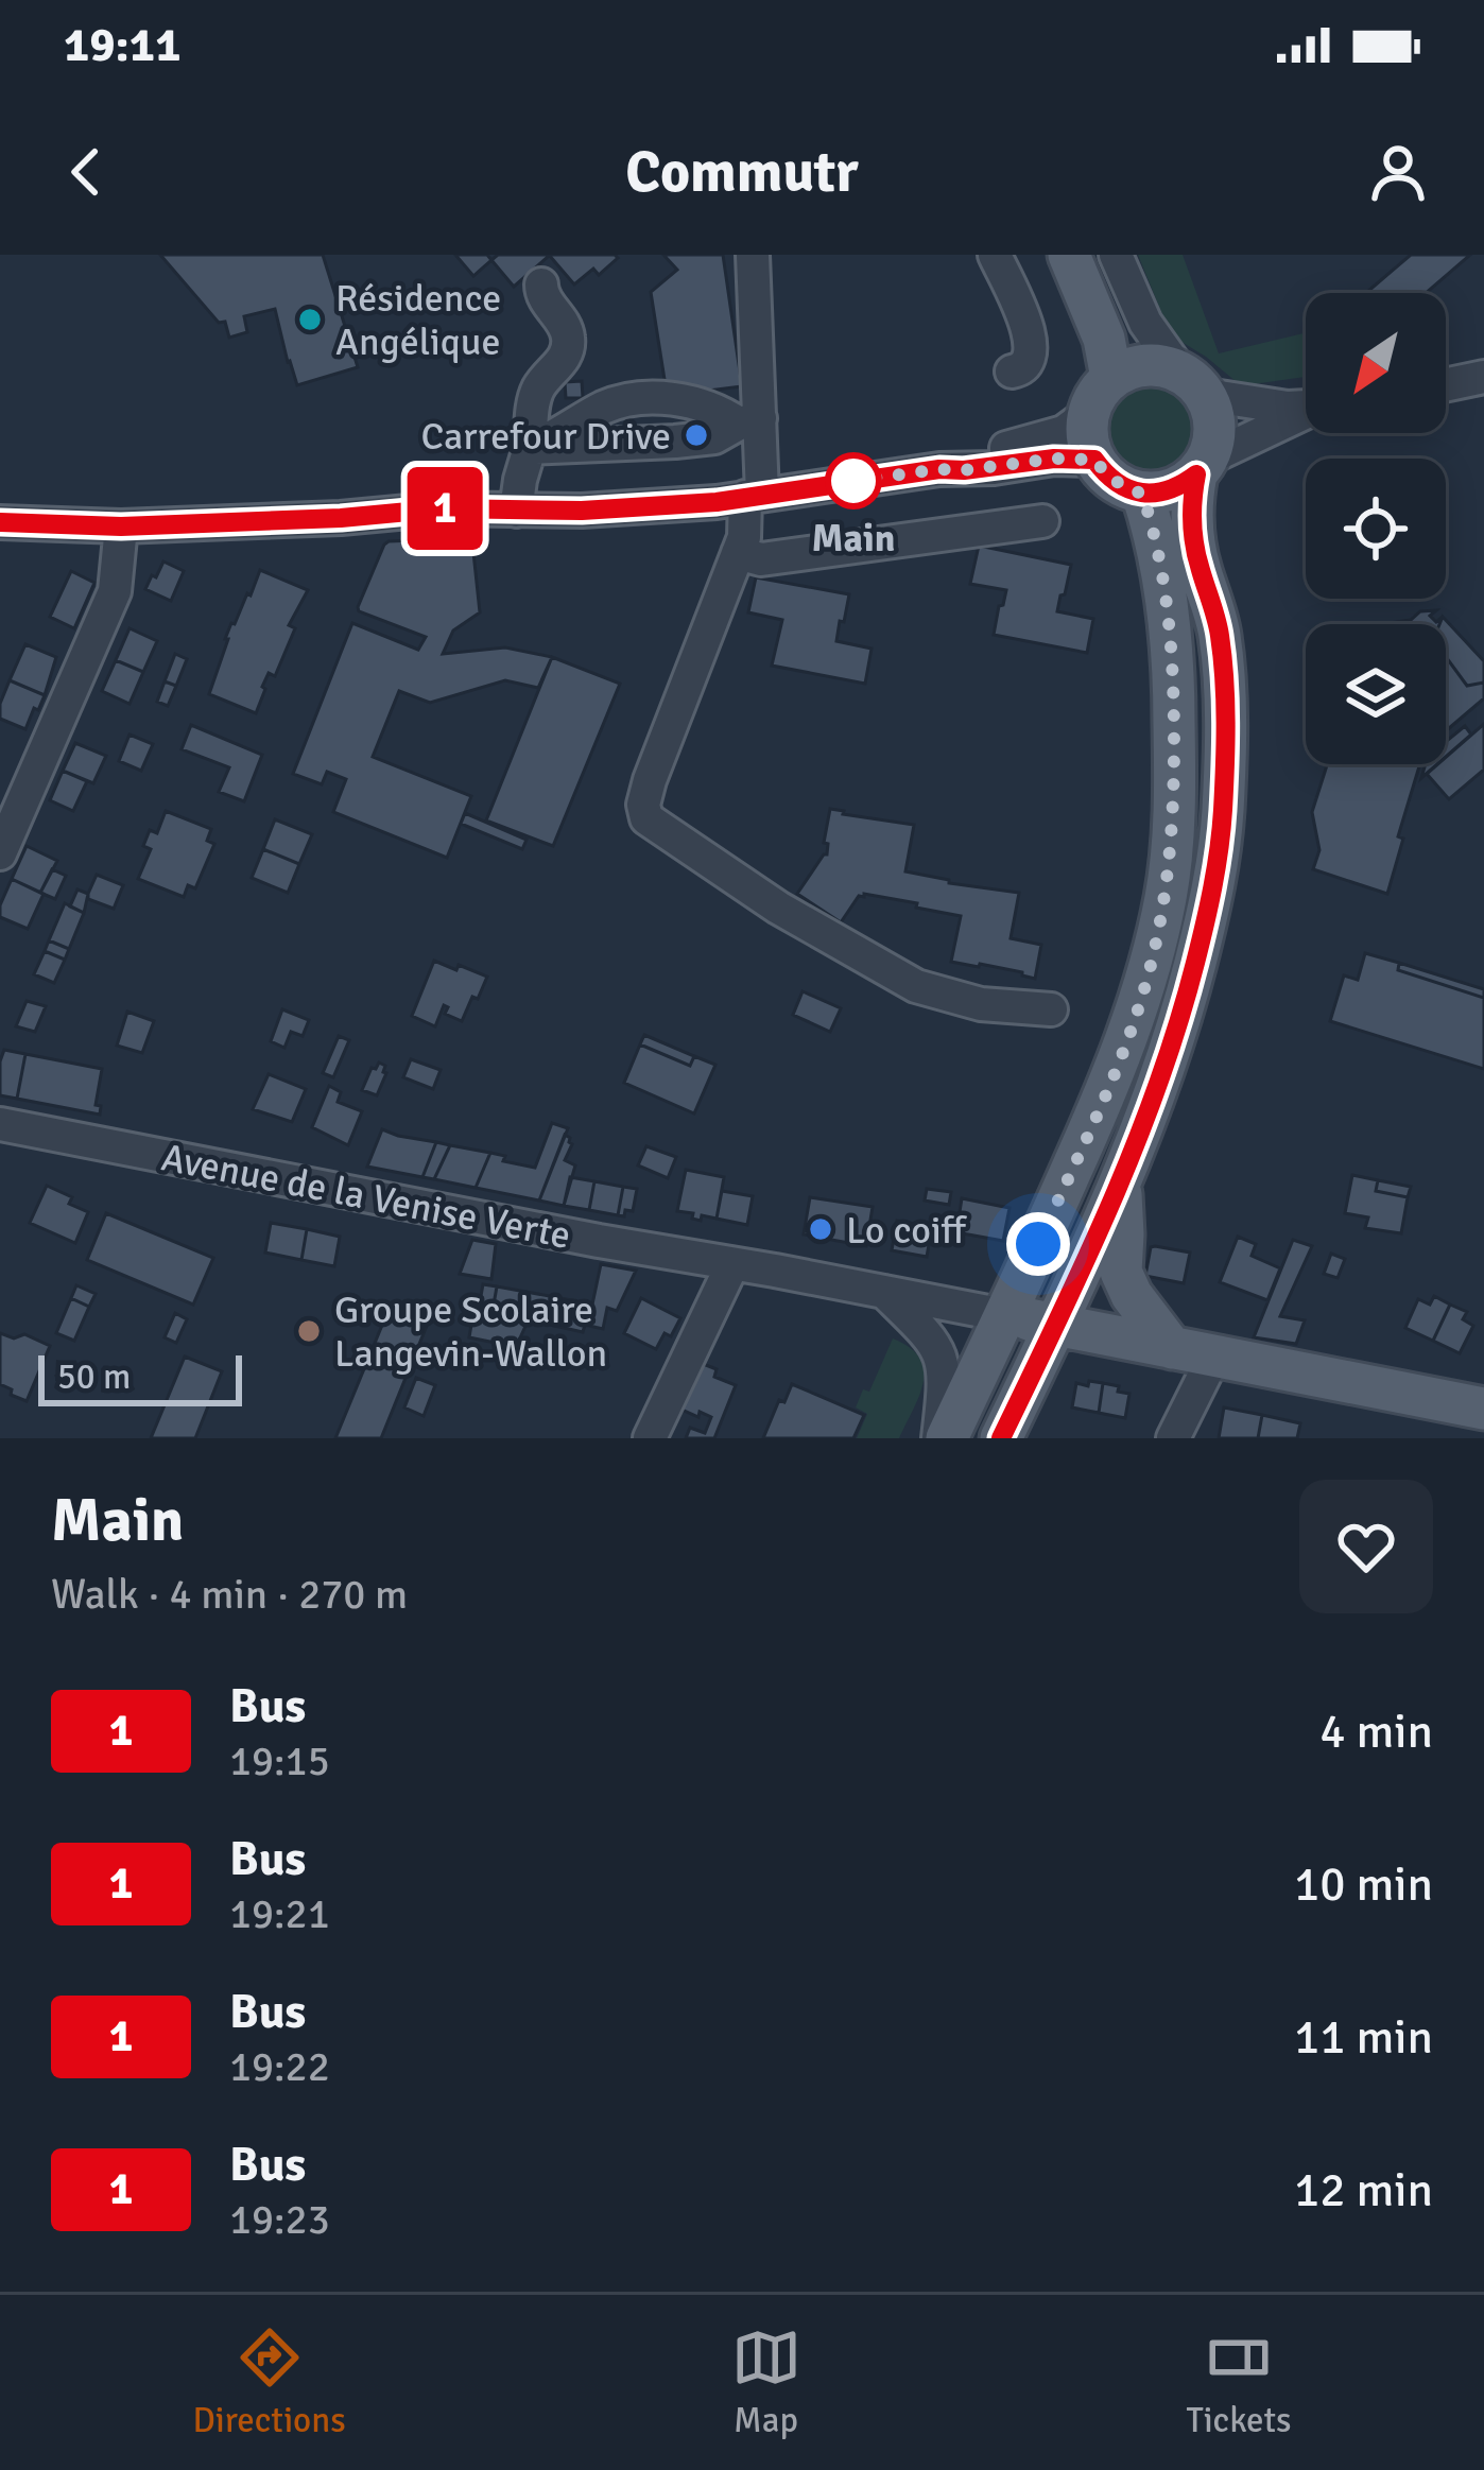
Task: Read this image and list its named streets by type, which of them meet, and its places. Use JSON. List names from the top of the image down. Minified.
{"streets":{"main road":["Avenue de la Venise Verte"]},"places":["Résidence Angélique","Carrefour Drive","Main","Lo coiff","Groupe Scolaire Langevin-Wallon"],"lines":["bus line 1"],"scale_bar":"50 m","north":"bottom left","page":{"status":"19:11","header":"Commutr","on_map":"1","scale":"50 m","heading":["Main","Walk · 4 min · 270 m"],"list":[{"mark":"1","name":"Bus","note":"19:15","value":"4 min"},{"mark":"1","name":"Bus","note":"19:21","value":"10 min"},{"mark":"1","name":"Bus","note":"19:22","value":"11 min"},{"mark":"1","name":"Bus","note":"19:23","value":"12 min"}],"tabs":["Directions","Map","Tickets"]}}
